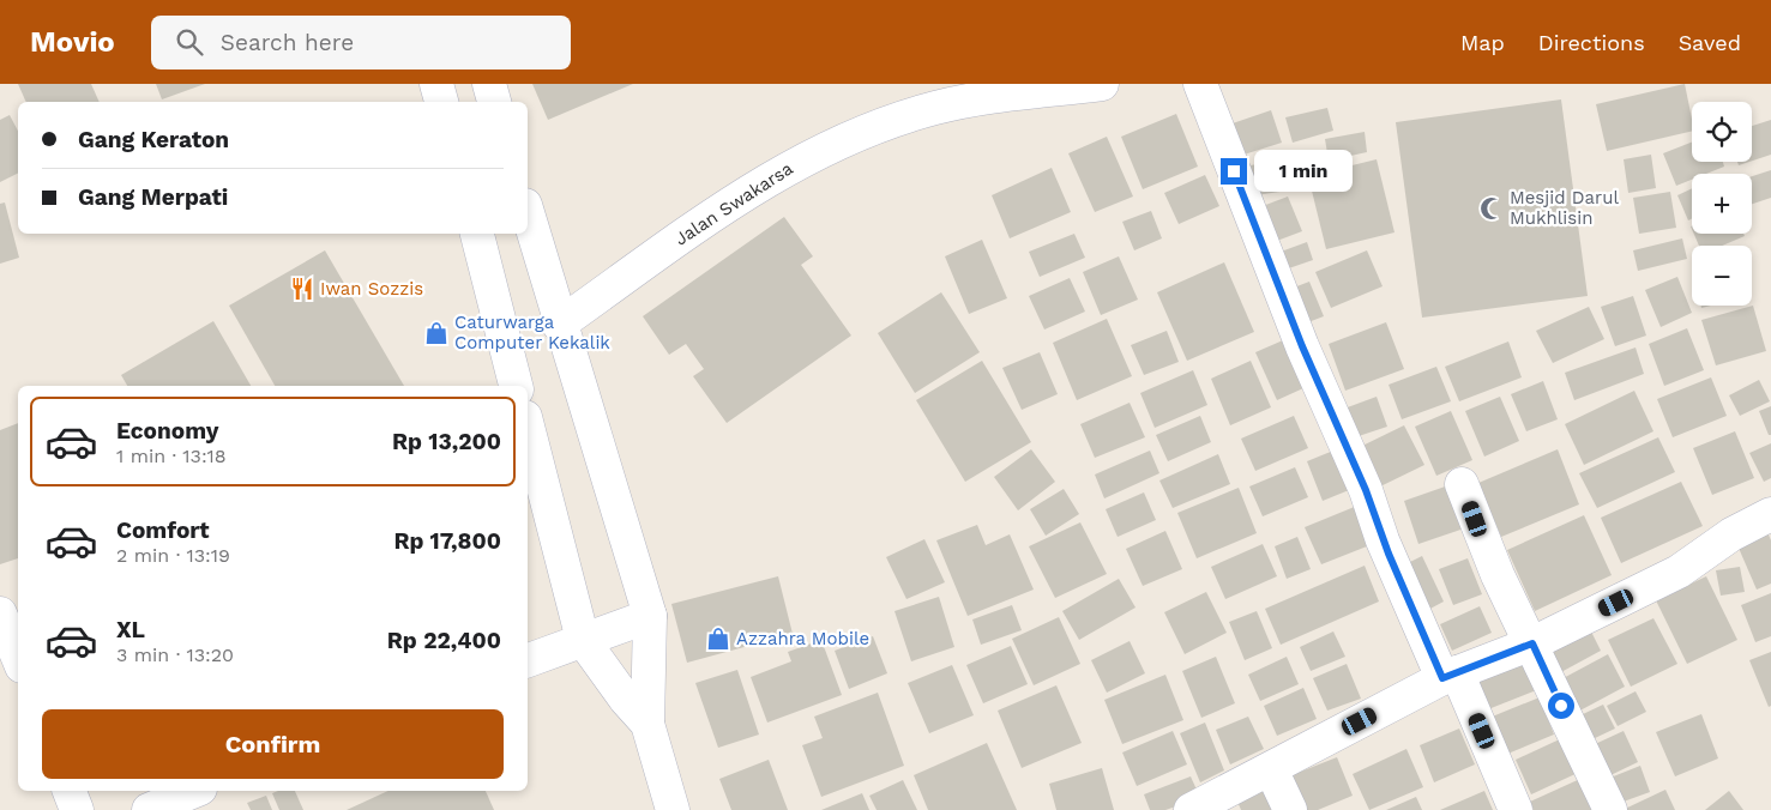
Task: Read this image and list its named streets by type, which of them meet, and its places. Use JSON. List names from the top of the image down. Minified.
{"streets":{"street":["Jalan Swakarsa"]},"places":{"mosque":["Mesjid Darul Mukhlisin"],"restaurant":["Iwan Sozzis"],"shop":["Caturwarga Computer Kekalik","Azzahra Mobile"]},"page":{"header":"Movio","search":"Search here","nav":["Map","Directions","Saved"],"map_buttons":["+","−"],"banner":["Gang Keraton","Gang Merpati"],"bubble":"1 min","list":[{"name":"Economy","note":"1 min · 13:18","value":"Rp 13,200"},{"name":"Comfort","note":"2 min · 13:19","value":"Rp 17,800"},{"name":"XL","note":"3 min · 13:20","value":"Rp 22,400"}],"buttons":"Confirm"}}
